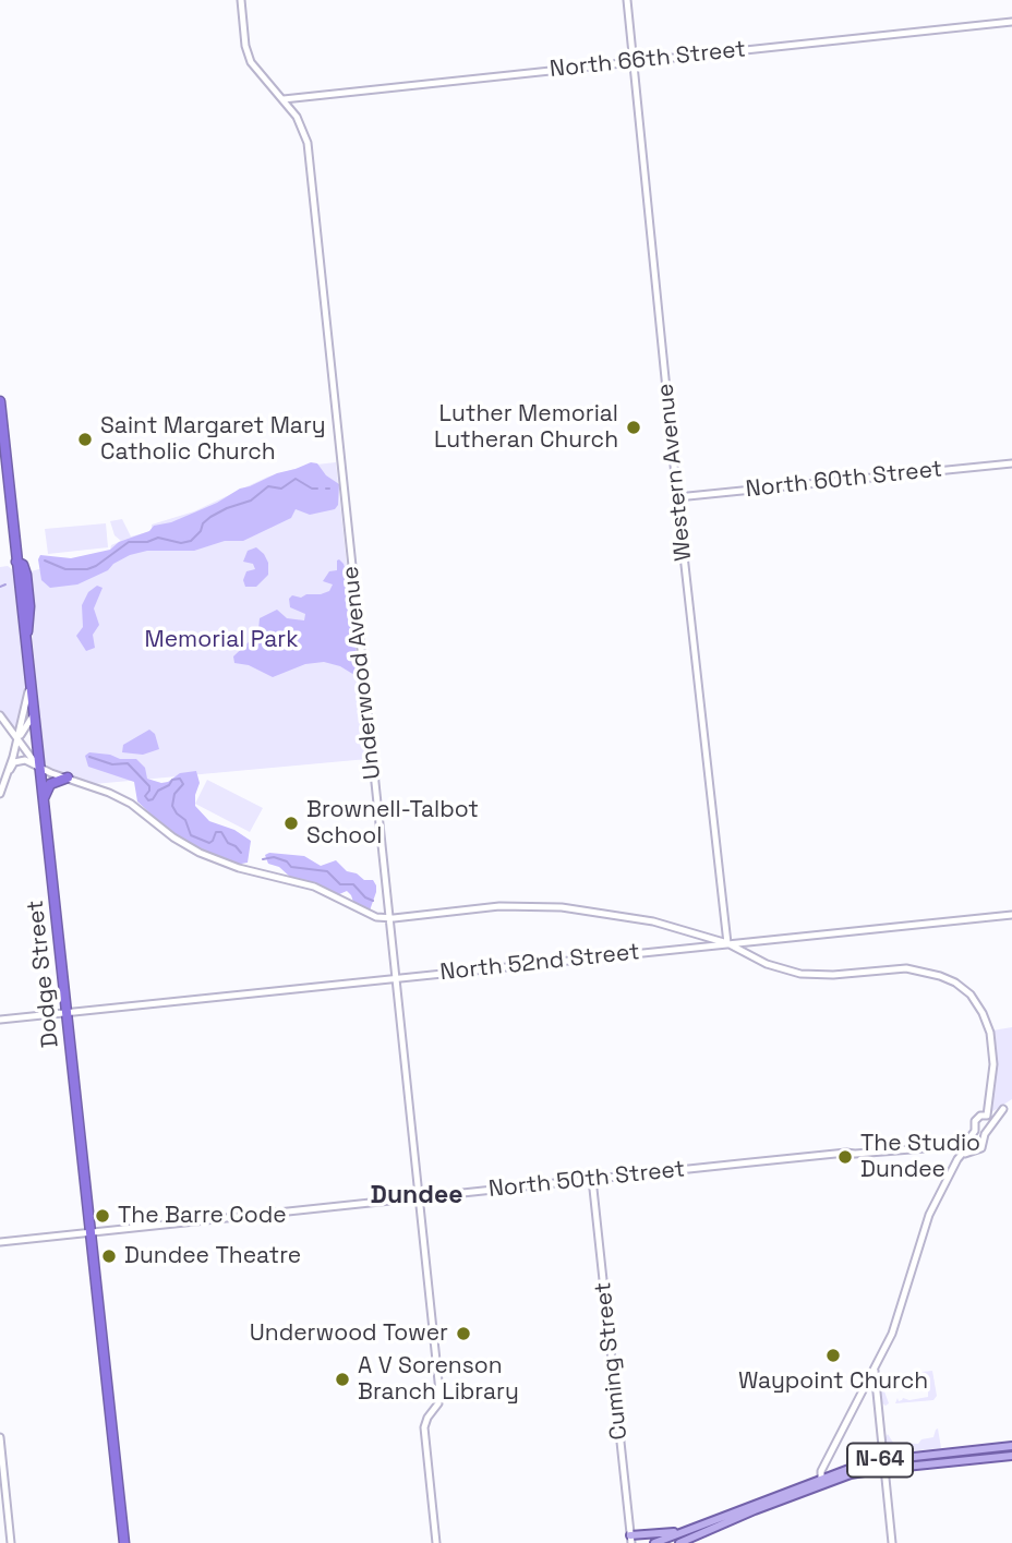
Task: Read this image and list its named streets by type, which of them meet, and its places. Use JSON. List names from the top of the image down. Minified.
{"streets":{"highway":["Dodge Street"],"main road":["N-64"],"street":["North 66th Street","Western Avenue","North 60th Street","Underwood Avenue","North 52nd Street","North 50th Street","Cuming Street"]},"crossings":[["North 66th Street","Western Avenue"],["North 66th Street","Underwood Avenue"],["Western Avenue","North 60th Street"],["Western Avenue","North 52nd Street"],["Underwood Avenue","North 52nd Street"],["Underwood Avenue","North 50th Street"],["North 52nd Street","Dodge Street"],["Dodge Street","North 50th Street"],["North 50th Street","Cuming Street"]],"districts":["Dundee"],"parks":["Memorial Park"],"places":["Luther Memorial Lutheran Church","Saint Margaret Mary Catholic Church","Brownell-Talbot School","The Studio Dundee","The Barre Code","Dundee Theatre","Underwood Tower","Waypoint Church","A V Sorenson Branch Library"]}
